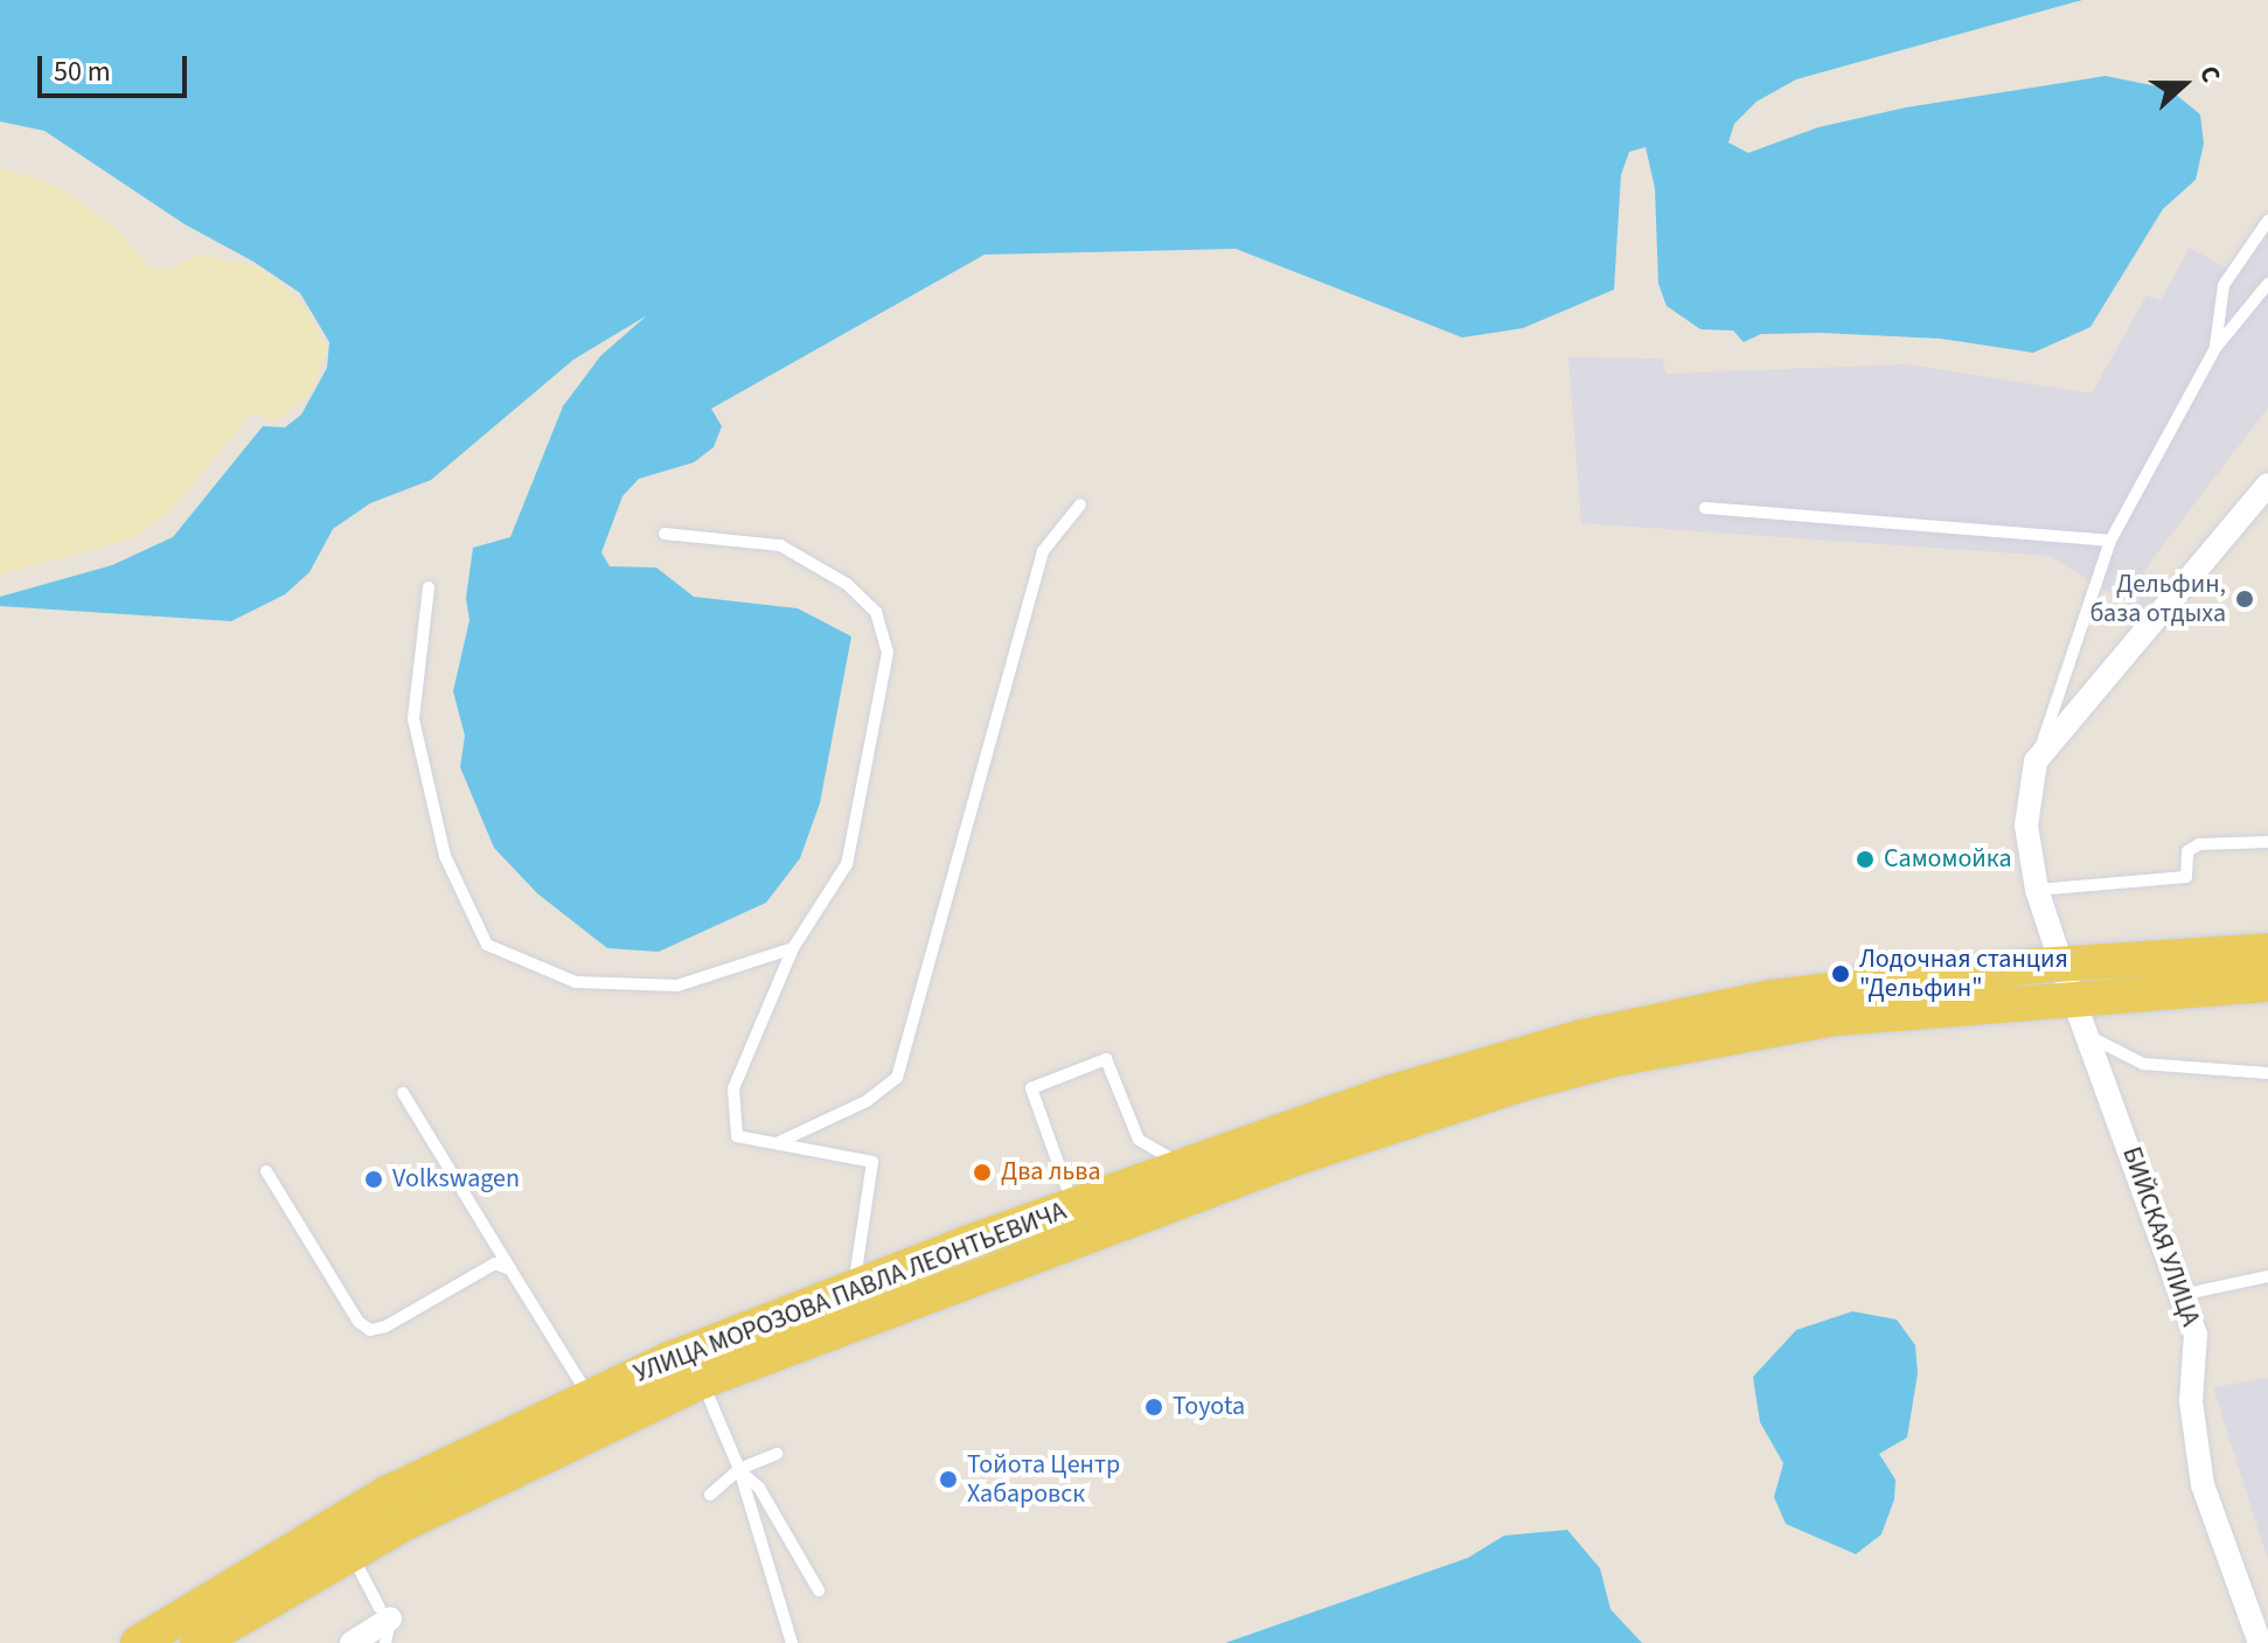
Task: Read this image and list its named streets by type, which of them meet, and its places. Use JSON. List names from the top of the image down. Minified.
{"streets":{"main road":["УЛИЦА МОРОЗОВА ПАВЛА ЛЕОНТЬЕВИЧА"],"street":["БИЙСКАЯ УЛИЦА"]},"crossings":[["БИЙСКАЯ УЛИЦА","УЛИЦА МОРОЗОВА ПАВЛА ЛЕОНТЬЕВИЧА"]],"places":["Дельфин, база отдыха","Самомойка","Лодочная станция \"Дельфин\"","Два льва","Volkswagen","Toyota","Тойота Центр Хабаровск"],"scale_bar":"50 m","north":"right"}
